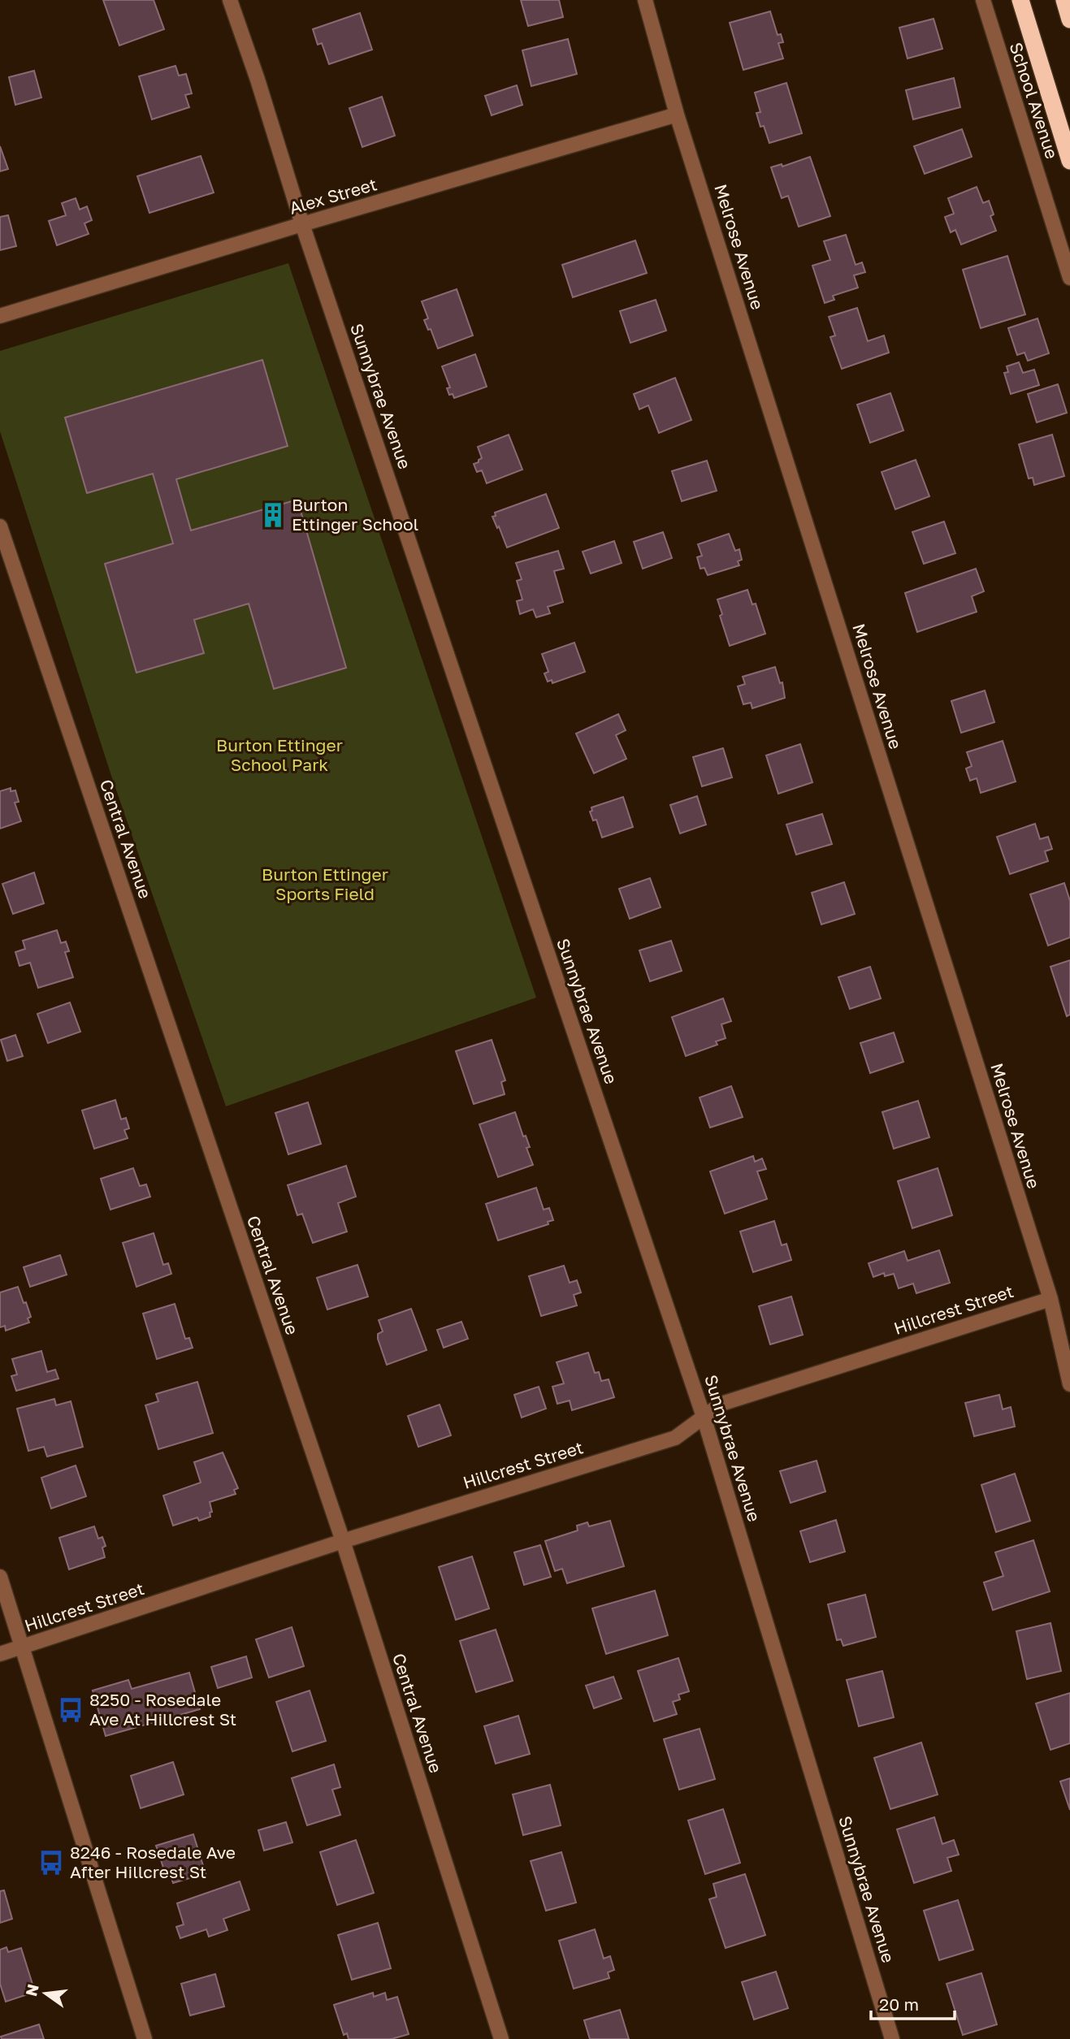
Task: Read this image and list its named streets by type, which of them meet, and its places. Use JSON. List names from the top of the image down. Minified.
{"streets":{"street":["School Avenue","Alex Street","Melrose Avenue","Sunnybrae Avenue","Central Avenue","Hillcrest Street"]},"crossings":[["Alex Street","Melrose Avenue"],["Alex Street","Sunnybrae Avenue"],["Melrose Avenue","Hillcrest Street"],["Sunnybrae Avenue","Hillcrest Street"],["Central Avenue","Hillcrest Street"]],"parks":["Burton Ettinger School Park","Burton Ettinger Sports Field"],"places":{"building":["Burton Ettinger School"],"bus stop":["8250 - Rosedale Ave At Hillcrest St","8246 - Rosedale Ave After Hillcrest St"]},"scale_bar":"20 m","north":"left"}
